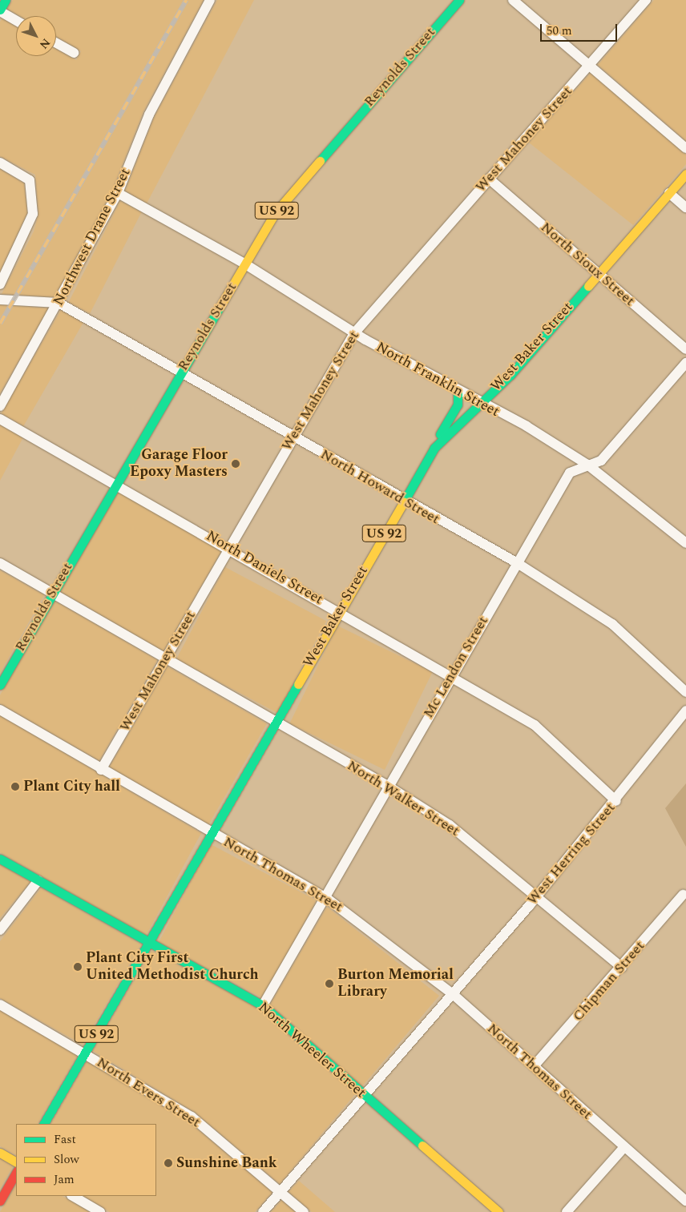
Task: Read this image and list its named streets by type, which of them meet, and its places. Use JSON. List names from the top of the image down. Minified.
{"streets":{"main road":["Reynolds Street","US 92","West Baker Street","North Wheeler Street"],"street":["West Mahoney Street","Northwest Drane Street","North Sioux Street","North Franklin Street","North Howard Street","North Daniels Street","Mc Lendon Street","North Walker Street","West Herring Street","North Thomas Street","Chipman Street","North Evers Street"]},"crossings":[["Reynolds Street","North Franklin Street"],["Reynolds Street","North Howard Street"],["Reynolds Street","North Daniels Street"],["Reynolds Street","North Walker Street"],["West Mahoney Street","North Sioux Street"],["West Mahoney Street","North Franklin Street"],["West Mahoney Street","North Howard Street"],["West Mahoney Street","North Daniels Street"],["West Mahoney Street","North Walker Street"],["West Mahoney Street","North Thomas Street"],["US 92","West Baker Street"],["US 92","North Franklin Street"],["US 92","North Wheeler Street"],["US 92","North Evers Street"],["Northwest Drane Street","North Franklin Street"],["Northwest Drane Street","North Howard Street"],["North Sioux Street","West Baker Street"],["West Baker Street","North Franklin Street"],["West Baker Street","North Howard Street"],["West Baker Street","North Daniels Street"],["West Baker Street","North Walker Street"],["West Baker Street","North Thomas Street"],["West Baker Street","North Wheeler Street"],["North Franklin Street","Mc Lendon Street"],["North Howard Street","Mc Lendon Street"],["North Daniels Street","Mc Lendon Street"],["North Daniels Street","West Herring Street"],["Mc Lendon Street","North Walker Street"],["Mc Lendon Street","North Thomas Street"],["Mc Lendon Street","North Wheeler Street"],["North Walker Street","West Herring Street"],["North Walker Street","Chipman Street"],["West Herring Street","North Thomas Street"],["West Herring Street","North Wheeler Street"],["West Herring Street","North Evers Street"],["North Thomas Street","Chipman Street"]],"places":["Garage Floor Epoxy Masters","Plant City hall","Plant City First United Methodist Church","Burton Memorial Library","Sunshine Bank"],"legend":["Fast","Slow","Jam"],"scale_bar":"50 m","north":"bottom right"}
